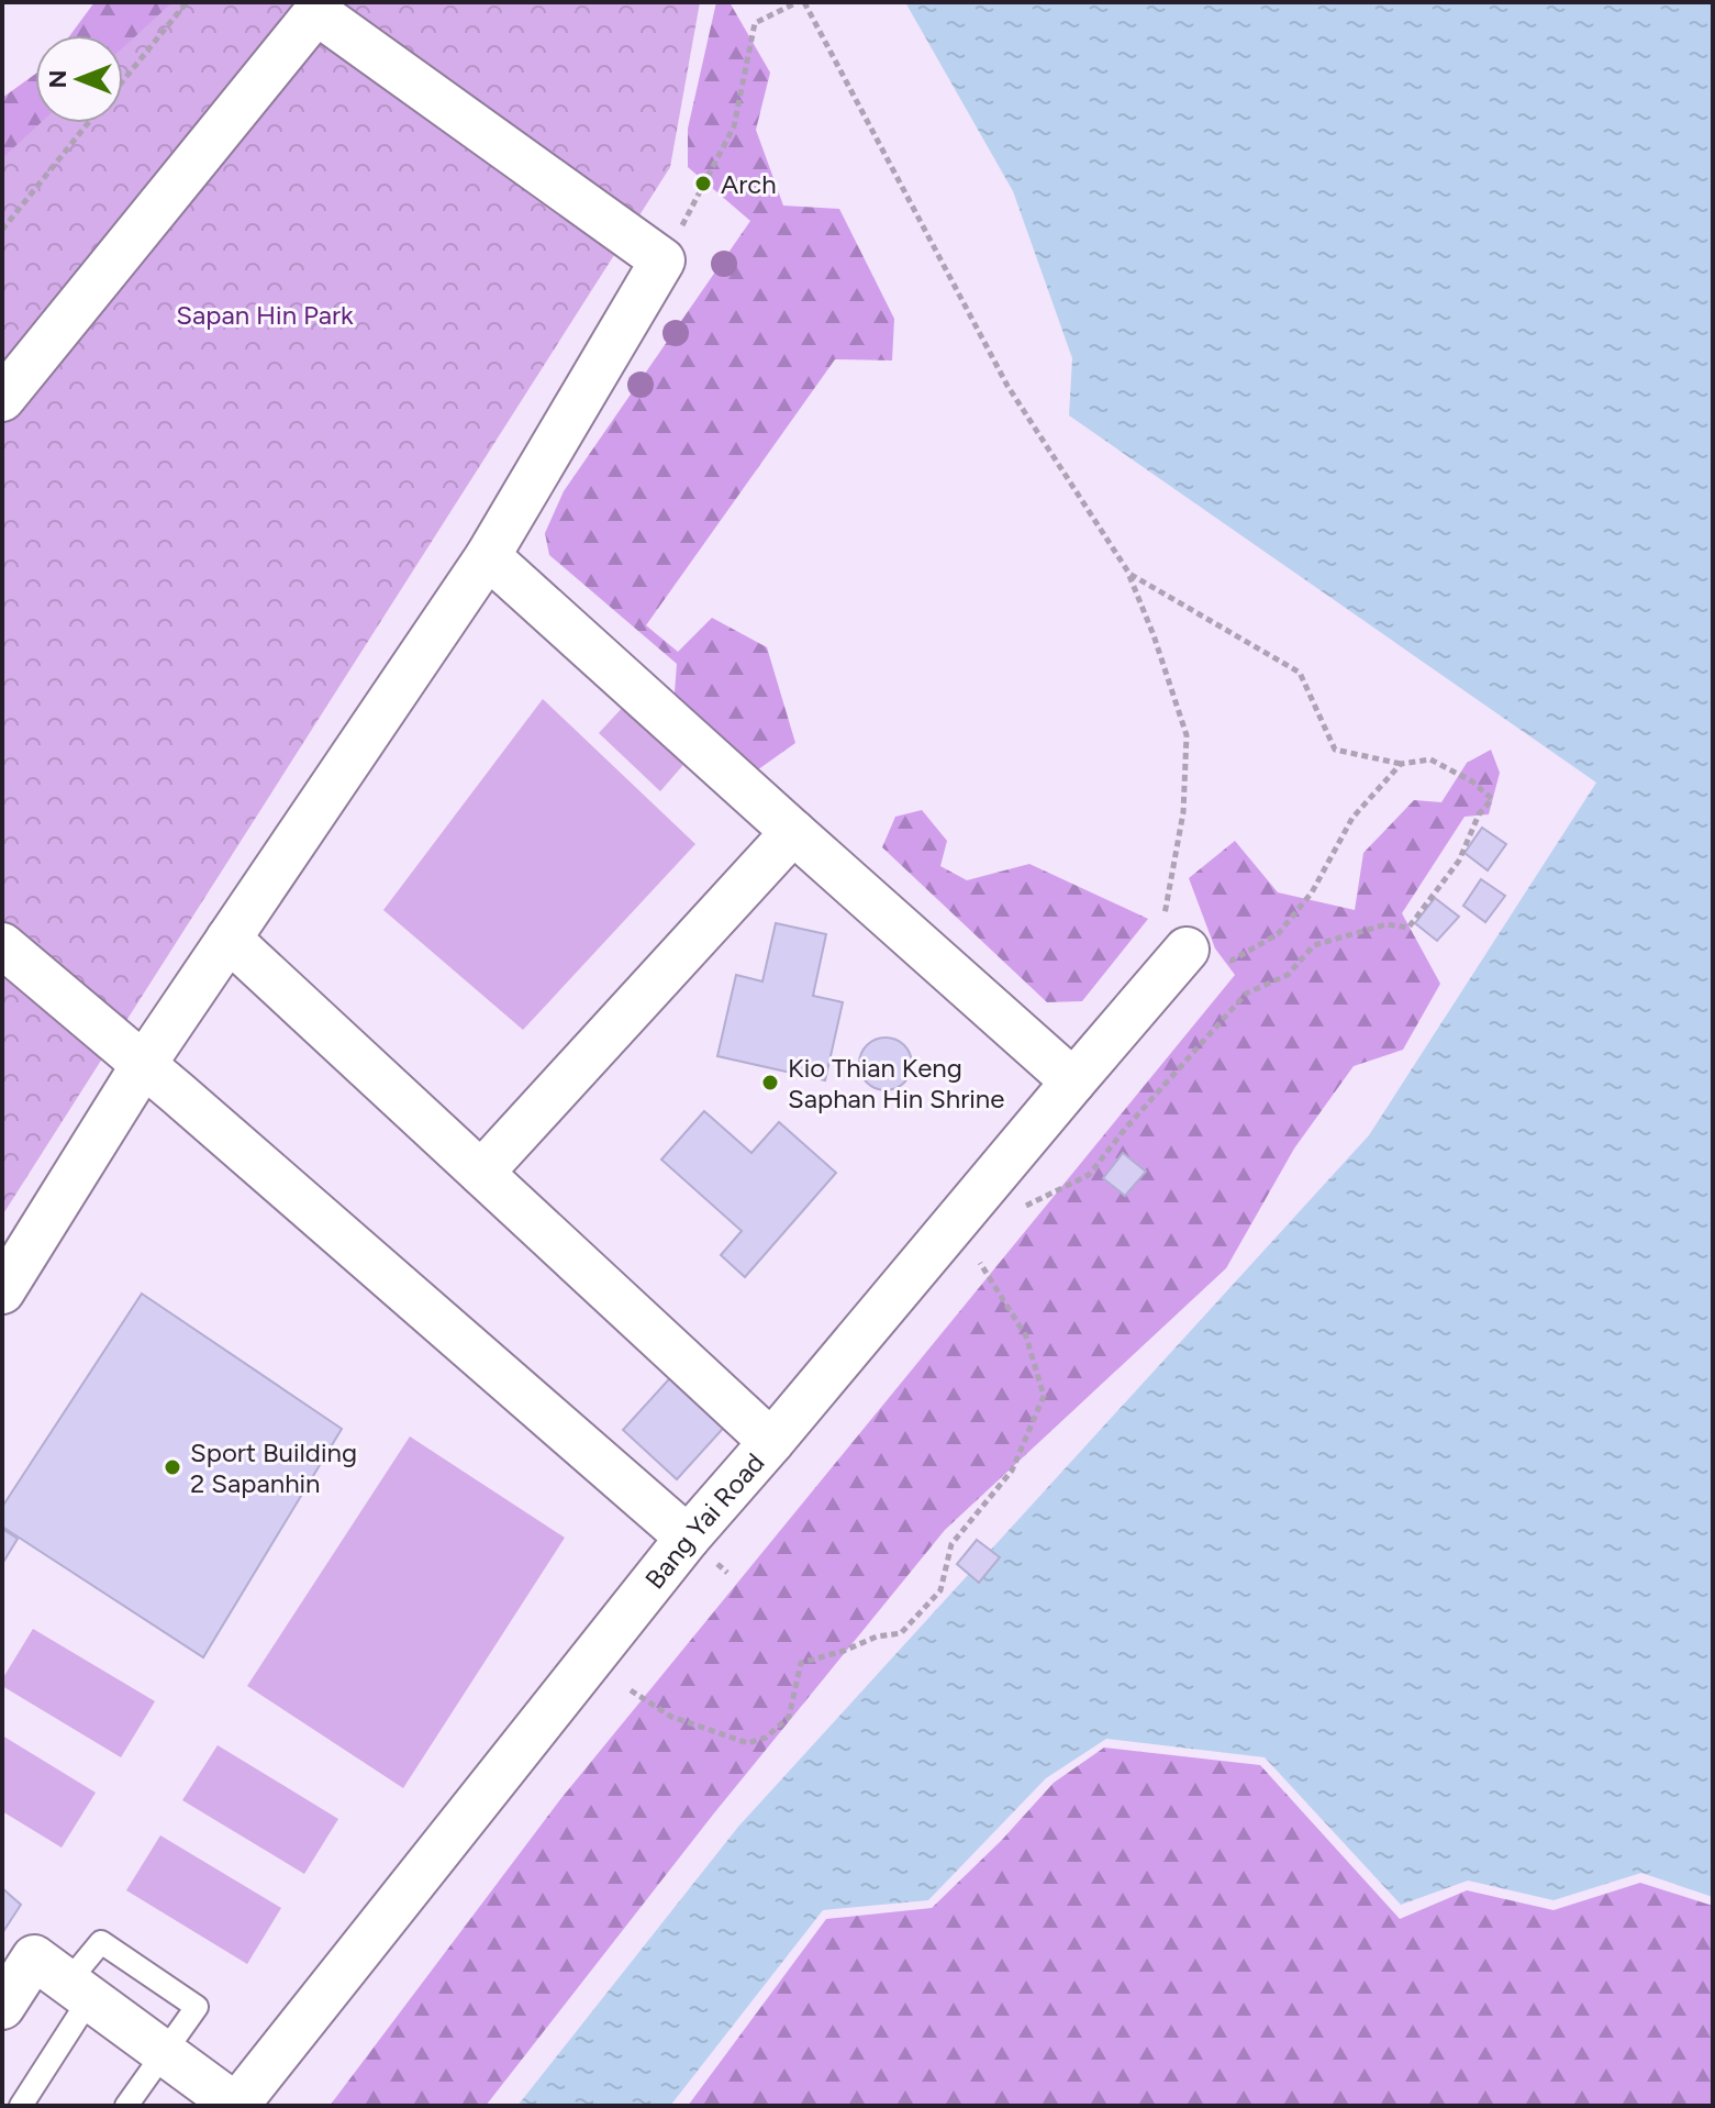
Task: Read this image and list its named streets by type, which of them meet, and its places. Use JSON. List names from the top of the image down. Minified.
{"streets":{"street":["Bang Yai Road"]},"parks":["Sapan Hin Park"],"places":["Arch","Kio Thian Keng Saphan Hin Shrine","Sport Building 2 Sapanhin"],"north":"left"}
